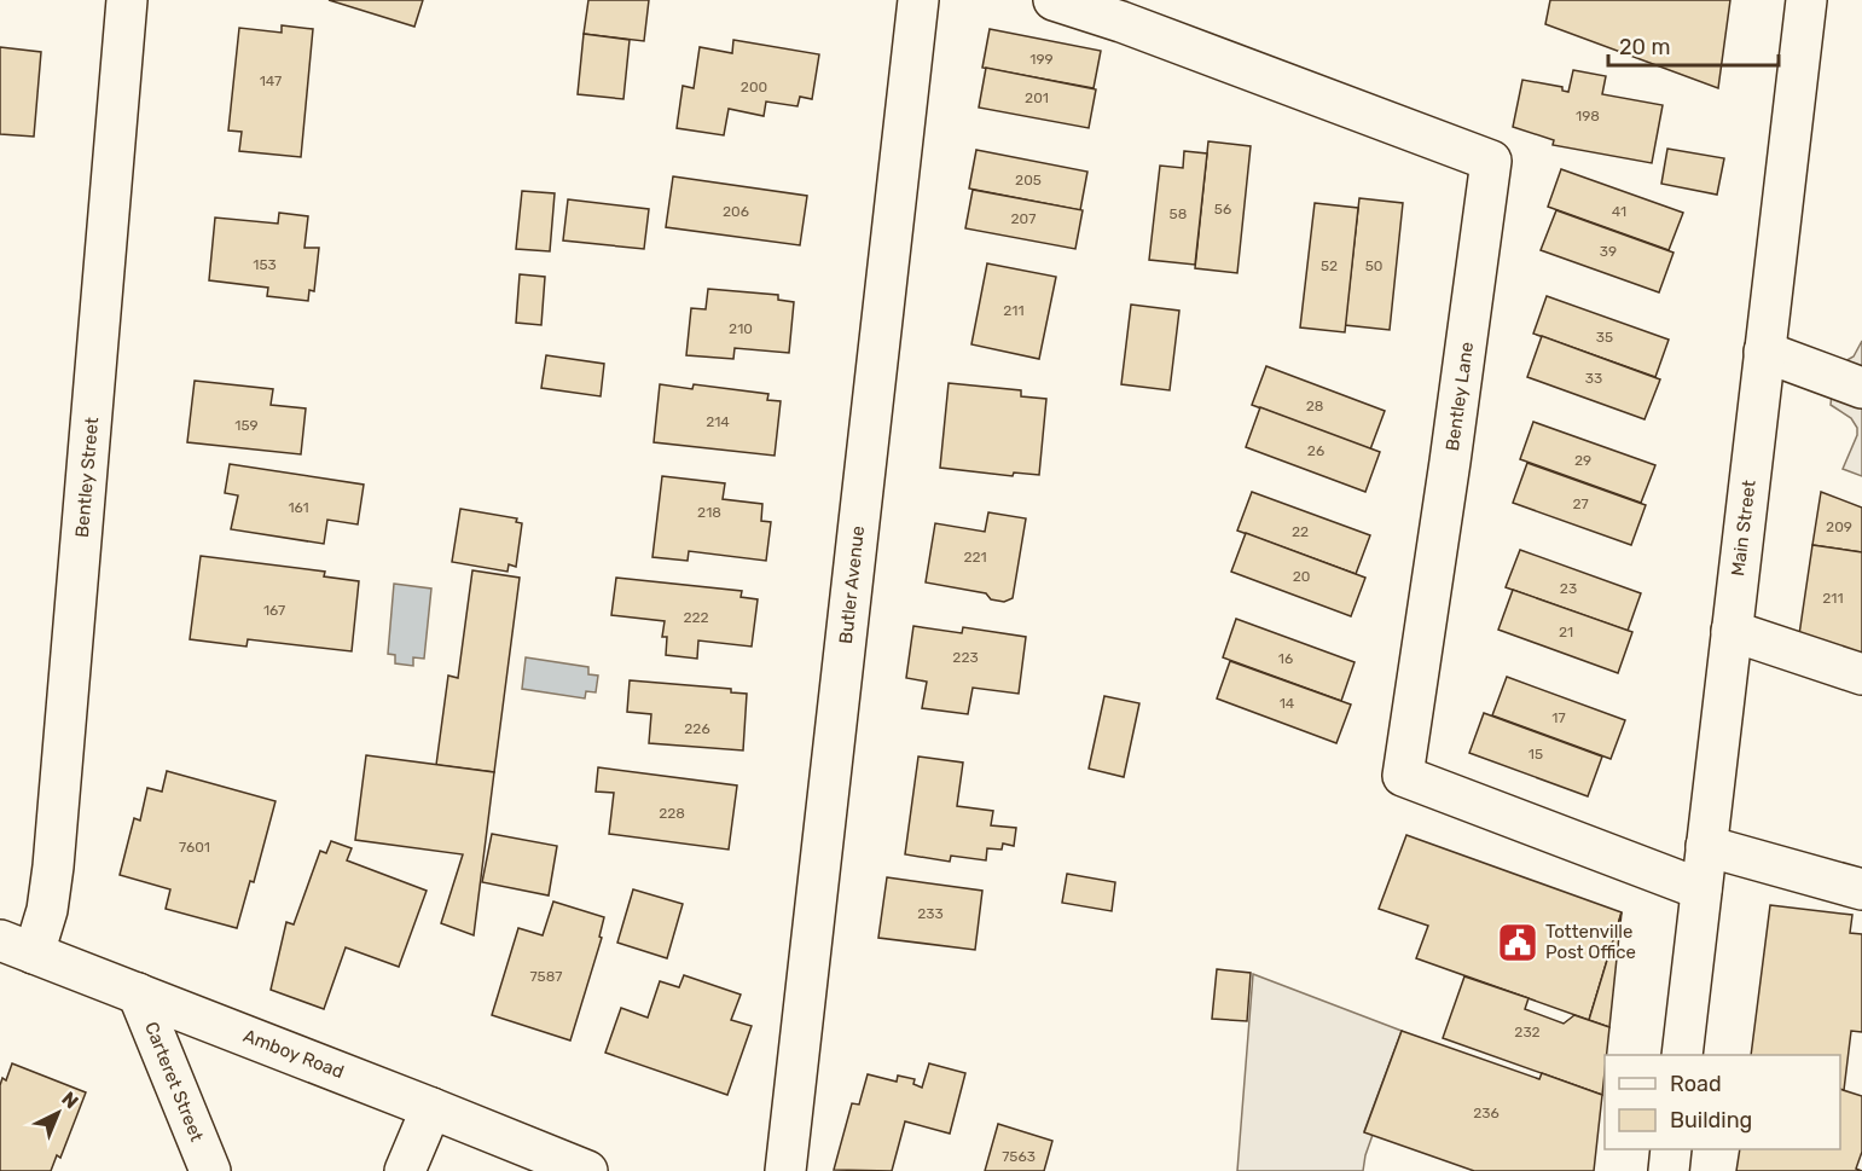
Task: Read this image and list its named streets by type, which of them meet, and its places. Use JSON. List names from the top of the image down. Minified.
{"streets":{"street":["Bentley Lane","Bentley Street","Main Street","Butler Avenue","Amboy Road","Carteret Street"]},"crossings":[["Bentley Lane","Main Street"],["Bentley Street","Amboy Road"],["Amboy Road","Carteret Street"]],"places":{"public building":["Tottenville Post Office"]},"house_numbers":["199","147","200","201","198","205","56","206","41","58","207","39","153","52","50","211","210","35","33","28","214","159","26","29","27","161","218","209","22","221","20","23","211","167","222","21","223","16","14","17","226","15","228","7601","233","7587","232","236","7563"],"legend":["Road","Building"],"scale_bar":"20 m","north":"top right"}
